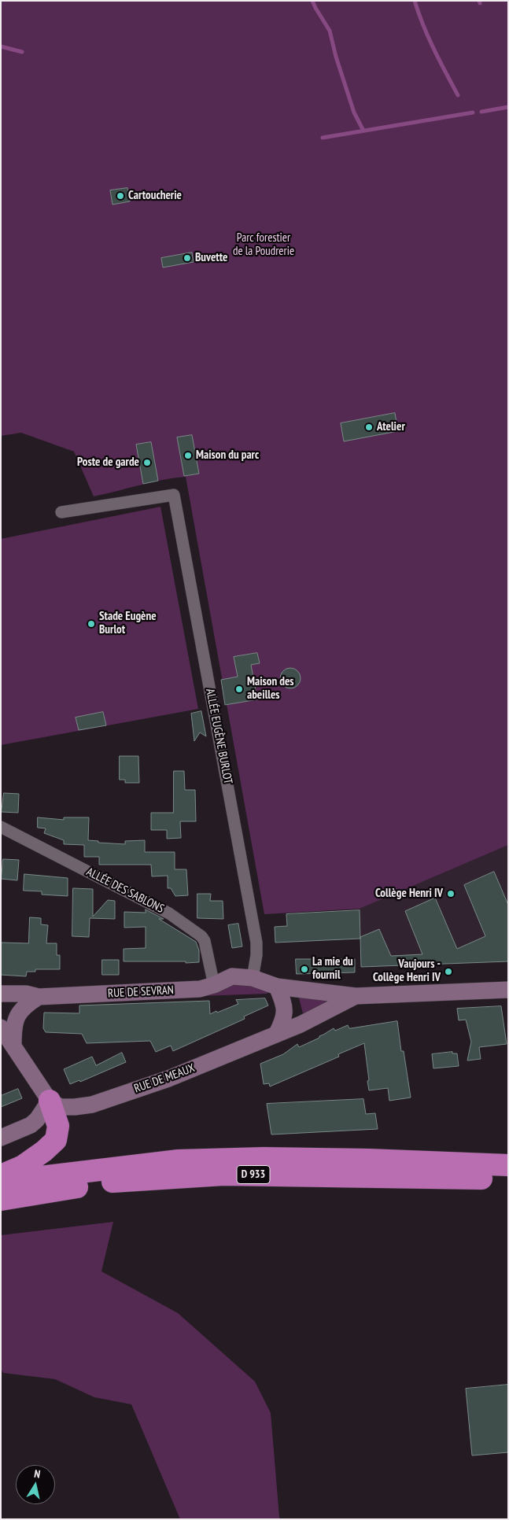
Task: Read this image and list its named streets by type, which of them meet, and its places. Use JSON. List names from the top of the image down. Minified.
{"streets":{"highway":["D 933"],"main road":["RUE DE SEVRAN","RUE DE MEAUX"],"street":["ALLÉE EUGÈNE BURLOT","ALLÉE DES SABLONS"]},"crossings":[["ALLÉE EUGÈNE BURLOT","RUE DE SEVRAN"],["ALLÉE DES SABLONS","RUE DE SEVRAN"]],"parks":["Parc forestier de la Poudrerie"],"places":["Cartoucherie","Buvette","Atelier","Maison du parc","Poste de garde","Stade Eugène Burlot","Maison des abeilles","Collège Henri IV","La mie du fournil","Vaujours - Collège Henri IV"],"north":"top"}
